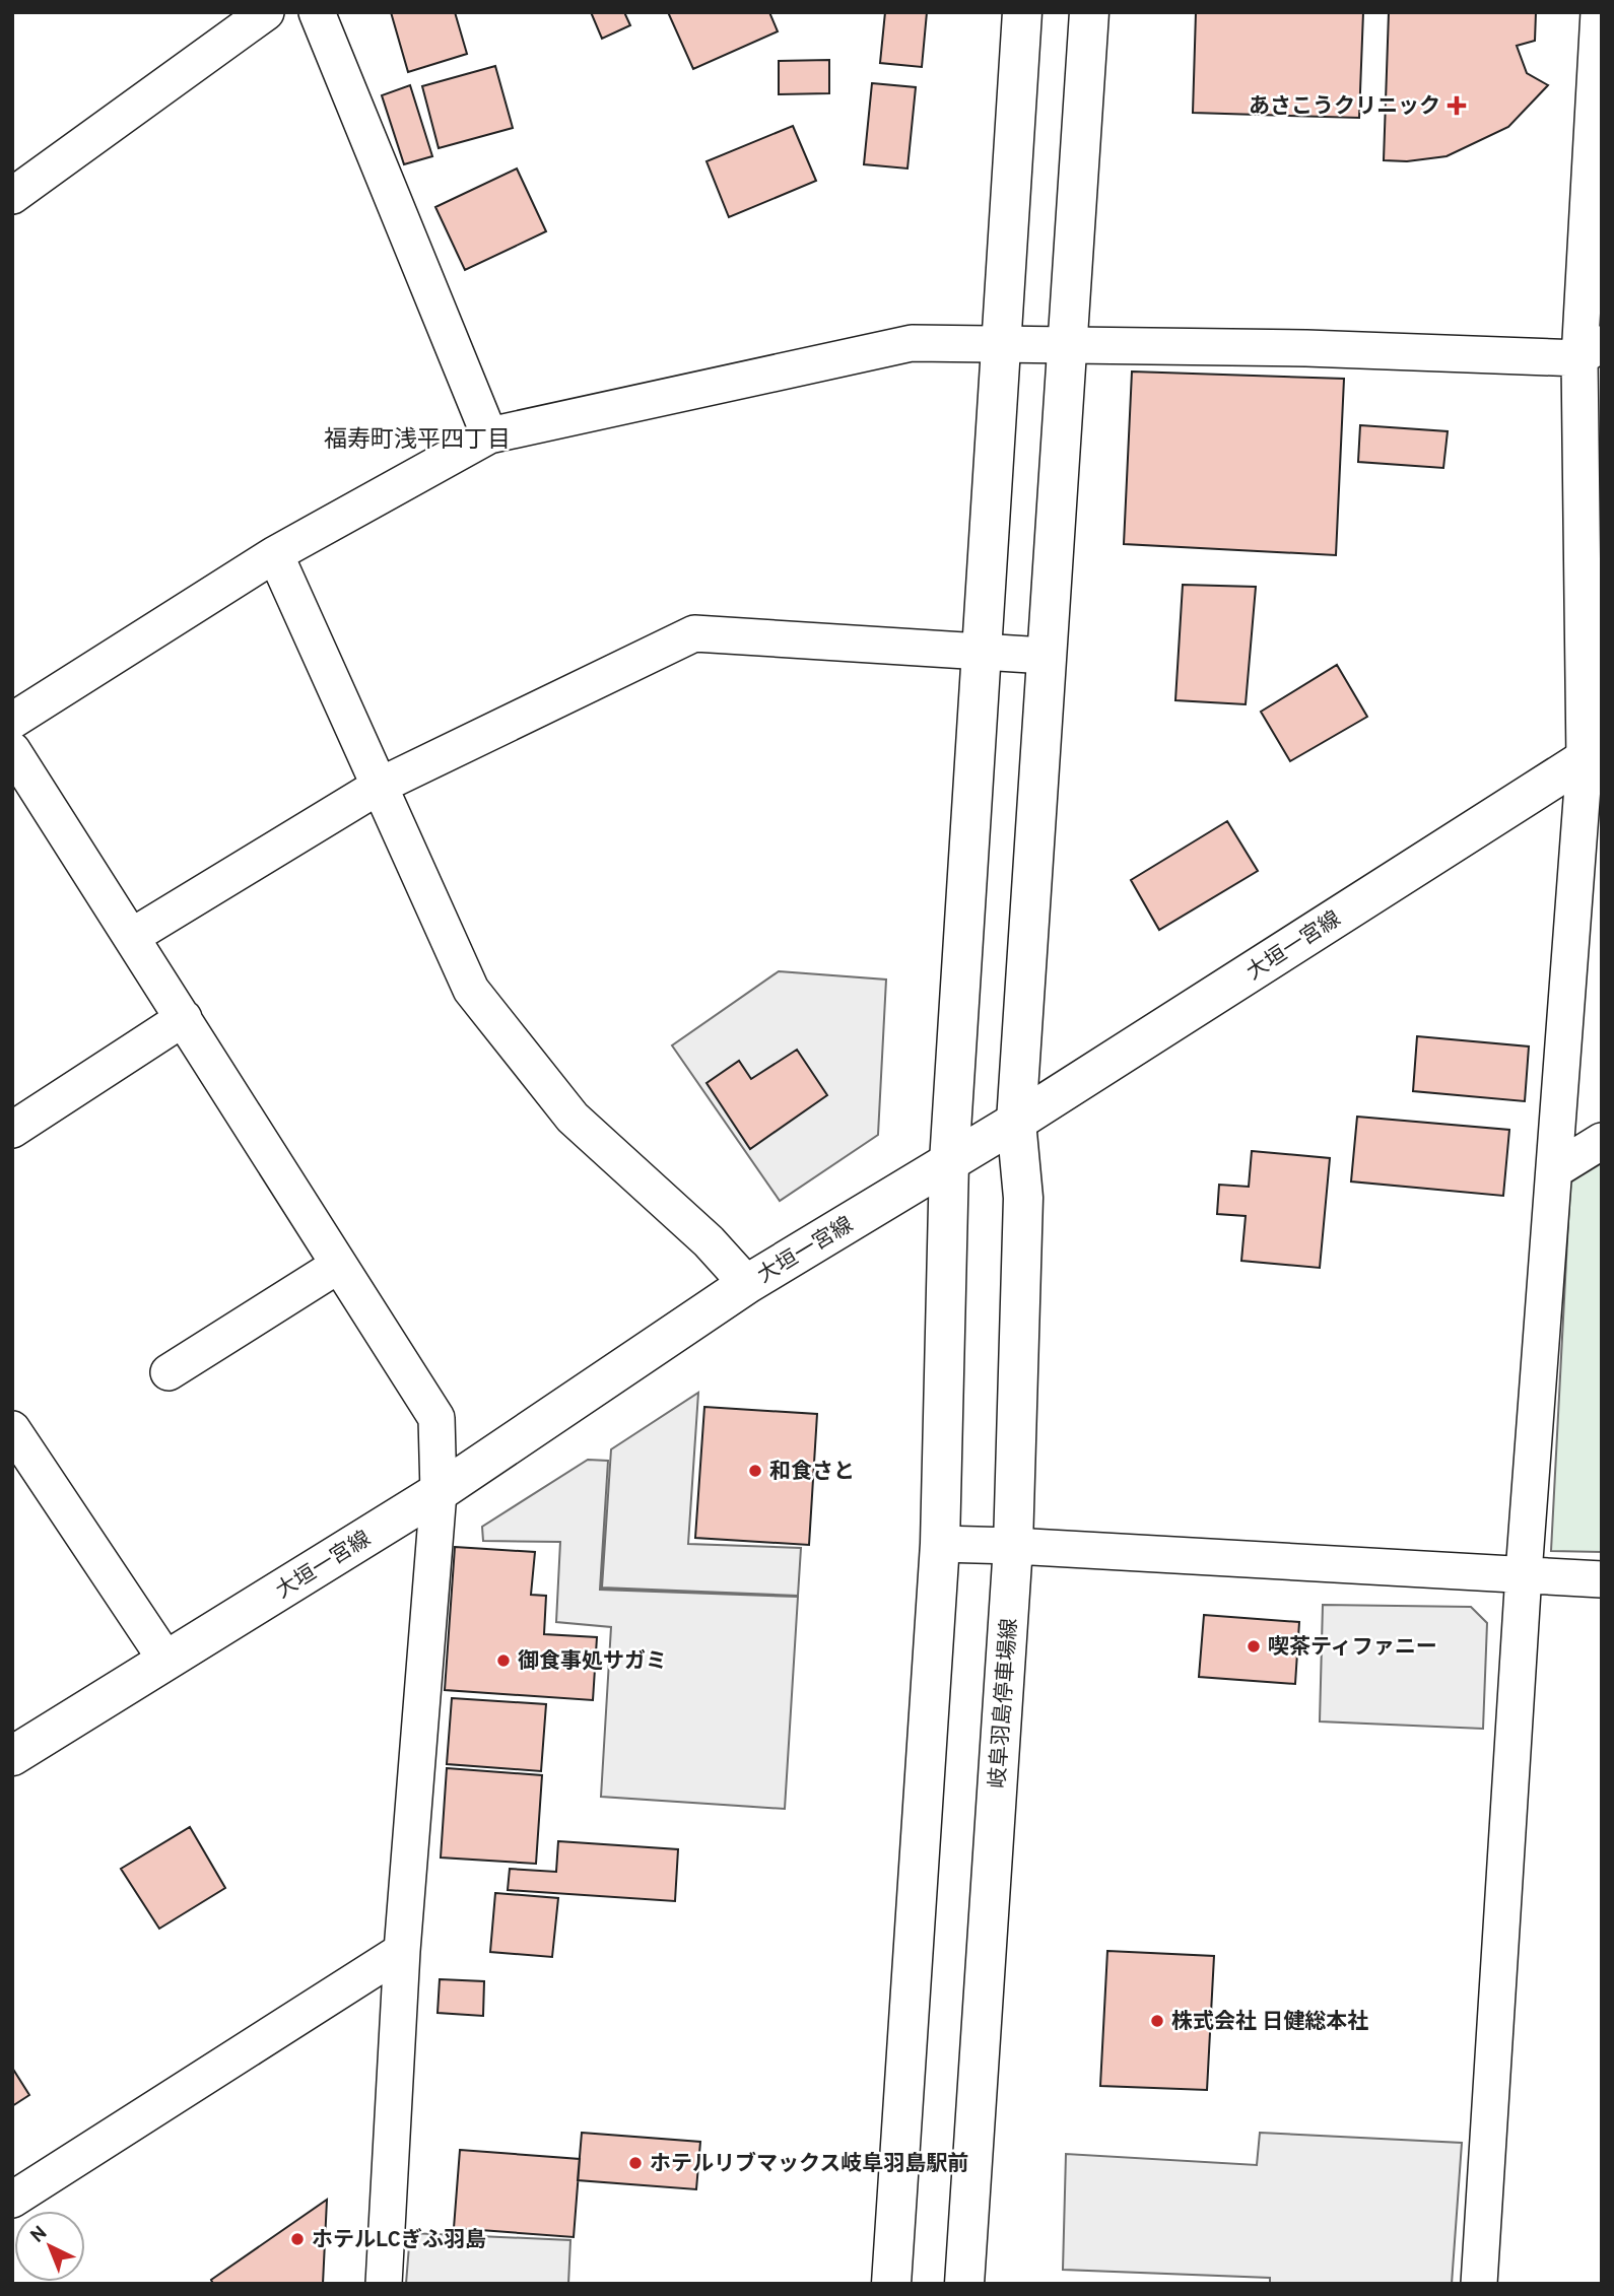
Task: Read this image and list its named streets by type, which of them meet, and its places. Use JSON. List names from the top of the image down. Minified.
{"streets":{"main road":["大垣一宮線","岐阜羽島停車場線"]},"crossings":[["大垣一宮線","岐阜羽島停車場線"]],"districts":["福寿町浅平四丁目"],"places":{"health":["あさこうクリニック"],"other":["和食さと","喫茶ティファニー","御食事処サガミ","株式会社 日健総本社","ホテルリブマックス岐阜羽島駅前","ホテルLCぎふ羽島"]},"north":"top left"}
